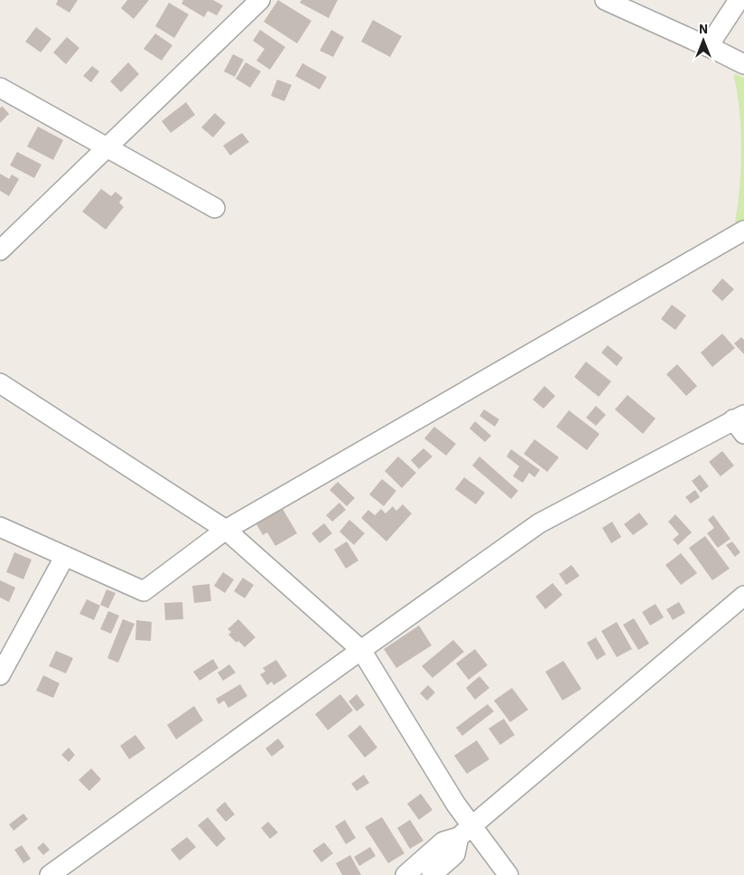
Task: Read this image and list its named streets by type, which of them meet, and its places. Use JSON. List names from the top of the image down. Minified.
{"north":"top"}
